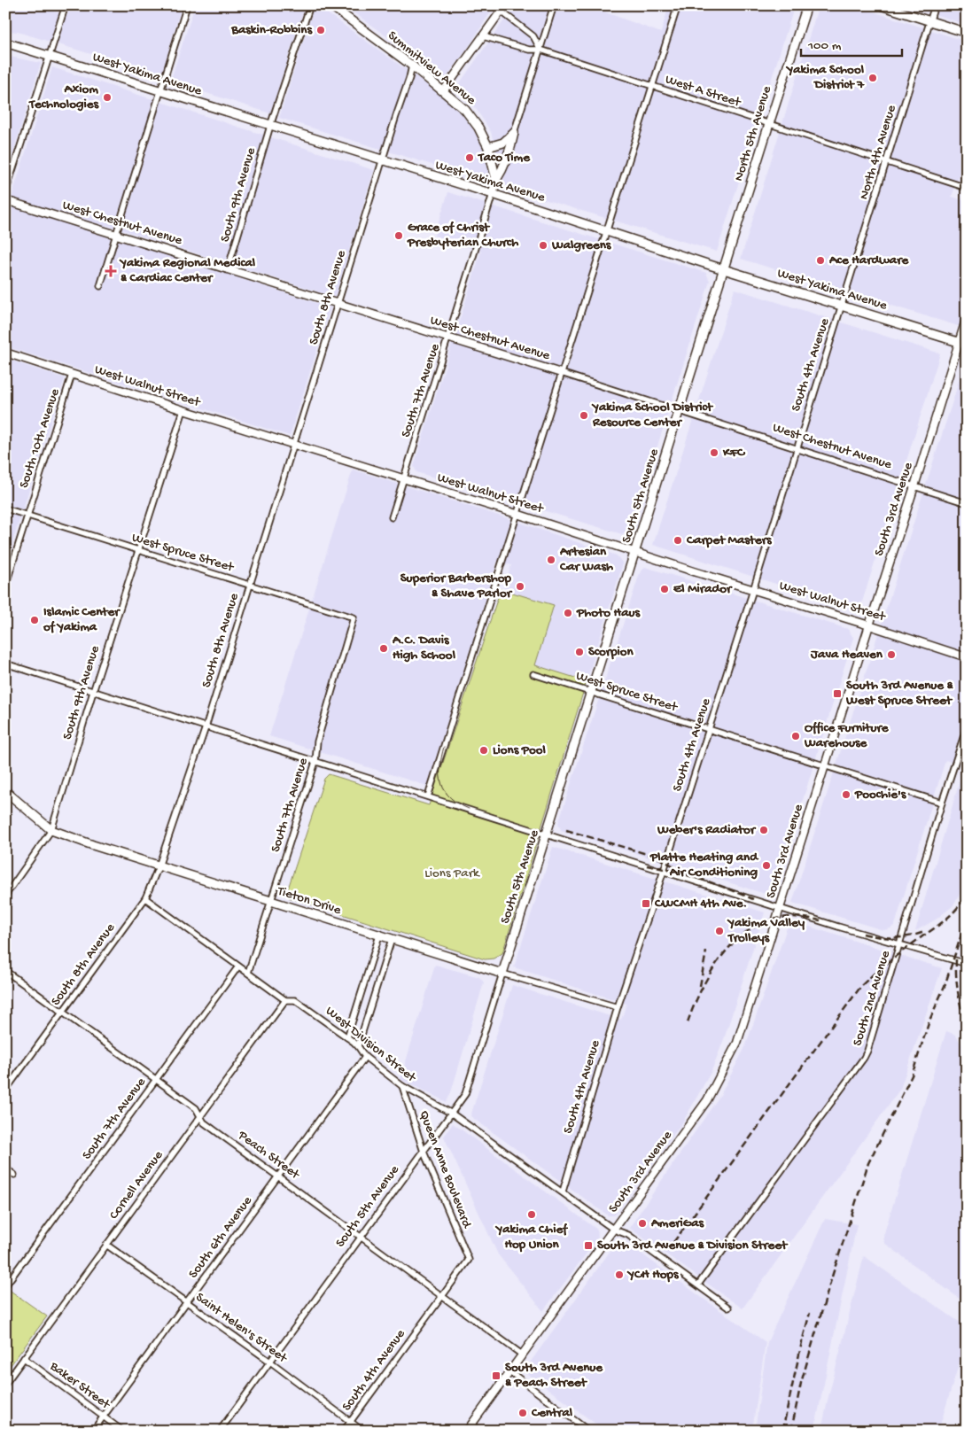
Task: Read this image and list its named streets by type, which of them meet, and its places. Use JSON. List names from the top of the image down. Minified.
{"streets":{"main road":["Summitview Avenue","West Yakima Avenue","North 5th Avenue","South 5th Avenue","Tieton Drive"],"street":["West A Street","North 4th Avenue","South 9th Avenue","West Chestnut Avenue","South 8th Avenue","South 4th Avenue","West Walnut Street","South 7th Avenue","South 10th Avenue","South 3rd Avenue","West Spruce Street","South 2nd Avenue","West Division Street","Peach Street","Queen Anne Boulevard","Cornell Avenue","South 6th Avenue","Saint Helen's Street","Baker Street"]},"crossings":[["Summitview Avenue","West Yakima Avenue"],["Summitview Avenue","South 8th Avenue"],["Summitview Avenue","South 7th Avenue"],["West Yakima Avenue","North 5th Avenue"],["West Yakima Avenue","North 4th Avenue"],["West Yakima Avenue","South 9th Avenue"],["West Yakima Avenue","South 8th Avenue"],["West Yakima Avenue","South 4th Avenue"],["West Yakima Avenue","South 7th Avenue"],["West Yakima Avenue","South 5th Avenue"],["West Yakima Avenue","South 3rd Avenue"],["West A Street","North 5th Avenue"],["West A Street","North 4th Avenue"],["North 5th Avenue","South 5th Avenue"],["North 4th Avenue","South 4th Avenue"],["South 9th Avenue","West Chestnut Avenue"],["South 9th Avenue","West Walnut Street"],["South 9th Avenue","West Spruce Street"],["South 9th Avenue","Tieton Drive"],["West Chestnut Avenue","South 8th Avenue"],["West Chestnut Avenue","South 4th Avenue"],["West Chestnut Avenue","South 7th Avenue"],["West Chestnut Avenue","South 5th Avenue"],["West Chestnut Avenue","South 3rd Avenue"],["South 8th Avenue","West Walnut Street"],["South 8th Avenue","West Spruce Street"],["South 8th Avenue","Tieton Drive"],["South 8th Avenue","West Division Street"],["South 8th Avenue","Peach Street"],["South 4th Avenue","West Walnut Street"],["South 4th Avenue","West Spruce Street"],["South 4th Avenue","Tieton Drive"],["South 4th Avenue","West Division Street"],["South 4th Avenue","Peach Street"],["South 4th Avenue","Queen Anne Boulevard"],["South 4th Avenue","Saint Helen's Street"],["West Walnut Street","South 7th Avenue"],["West Walnut Street","South 10th Avenue"],["West Walnut Street","South 5th Avenue"],["West Walnut Street","South 3rd Avenue"],["South 7th Avenue","West Spruce Street"],["South 7th Avenue","Tieton Drive"],["South 7th Avenue","West Division Street"],["South 7th Avenue","Peach Street"],["South 10th Avenue","West Spruce Street"],["South 5th Avenue","West Spruce Street"],["South 5th Avenue","Tieton Drive"],["South 5th Avenue","West Division Street"],["South 5th Avenue","Peach Street"],["South 5th Avenue","Queen Anne Boulevard"],["South 5th Avenue","Saint Helen's Street"],["South 3rd Avenue","West Spruce Street"],["South 3rd Avenue","West Division Street"],["South 3rd Avenue","Peach Street"],["West Spruce Street","South 2nd Avenue"],["South 2nd Avenue","West Division Street"],["West Division Street","Queen Anne Boulevard"],["West Division Street","Cornell Avenue"],["West Division Street","South 6th Avenue"],["Peach Street","Cornell Avenue"],["Peach Street","South 6th Avenue"],["Cornell Avenue","Saint Helen's Street"],["Cornell Avenue","Baker Street"],["South 6th Avenue","Saint Helen's Street"],["South 6th Avenue","Baker Street"]],"parks":["Lions Park"],"places":{"other":["Baskin-Robbins","Yakima School District 7","Axiom Technologies","Taco Time","Grace of Christ Presbyterian Church","Walgreens","Ace Hardware","Yakima School District Resource Center","KFC","Carpet Masters","Artesian Car Wash","Superior Barbershop & Shave Parlor","El Mirador","Photo Haus","Islamic Center of Yakima","A.C. Davis High School","Scorpion","Java Heaven","Office Furniture Warehouse","Lions Pool","Poochie's","Weber's Radiator","Platte Heating and Air Conditioning","Yakima Valley Trolleys","Yakima Chief Hop Union","AmeriGas","YCH Hops","Central"],"health":["Yakima Regional Medical & Cardiac Center"],"transit":["South 3rd Avenue & West Spruce Street","CWCMH 4th Ave.","South 3rd Avenue & Division Street","South 3rd Avenue & Peach Street"]},"scale_bar":"100 m"}
